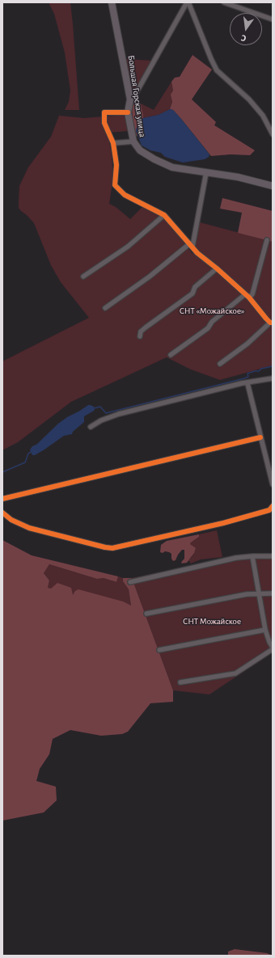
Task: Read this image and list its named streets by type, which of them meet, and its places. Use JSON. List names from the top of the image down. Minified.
{"streets":{"street":["Большая Горская улица"]},"parks":["СНТ «Можайское»","СНТ Можайское"],"north":"bottom"}
